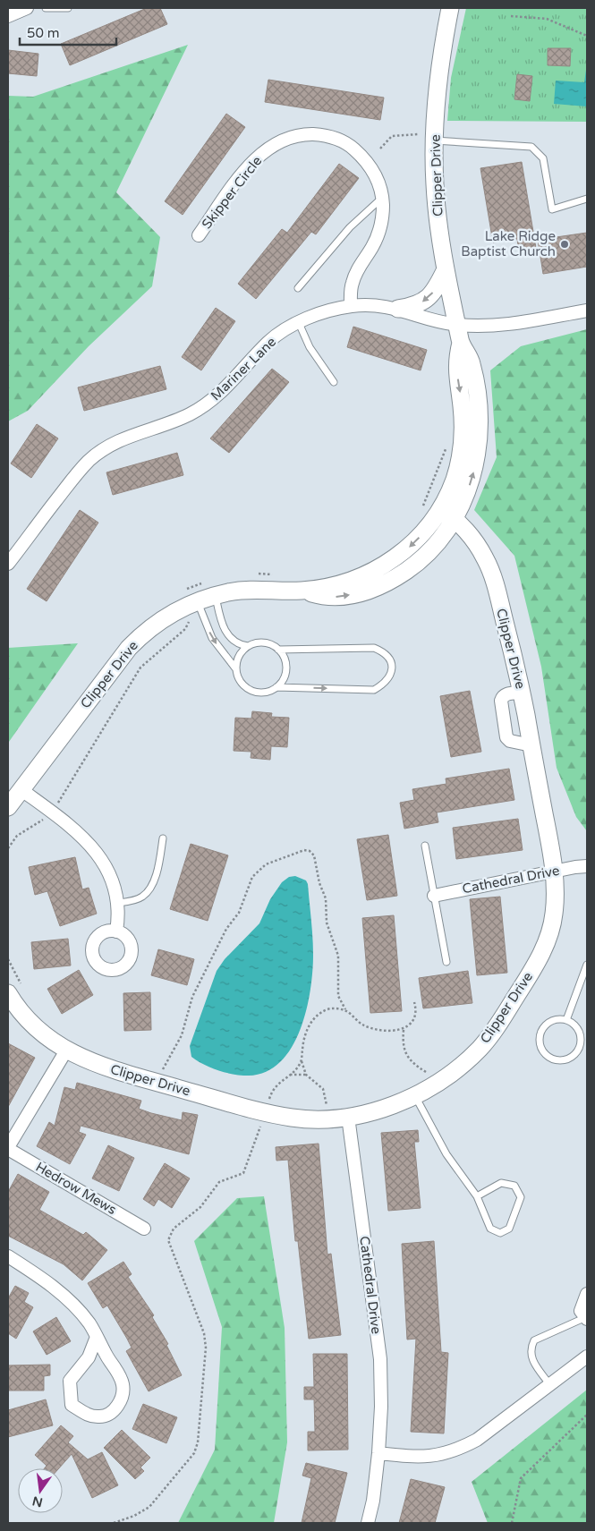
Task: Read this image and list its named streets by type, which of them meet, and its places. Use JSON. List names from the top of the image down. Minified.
{"streets":{"street":["Clipper Drive","Skipper Circle","Mariner Lane","Cathedral Drive","Hedrow Mews"]},"crossings":[["Clipper Drive","Mariner Lane"],["Clipper Drive","Cathedral Drive"],["Skipper Circle","Mariner Lane"]],"places":["Lake Ridge Baptist Church"],"scale_bar":"50 m","north":"bottom"}
